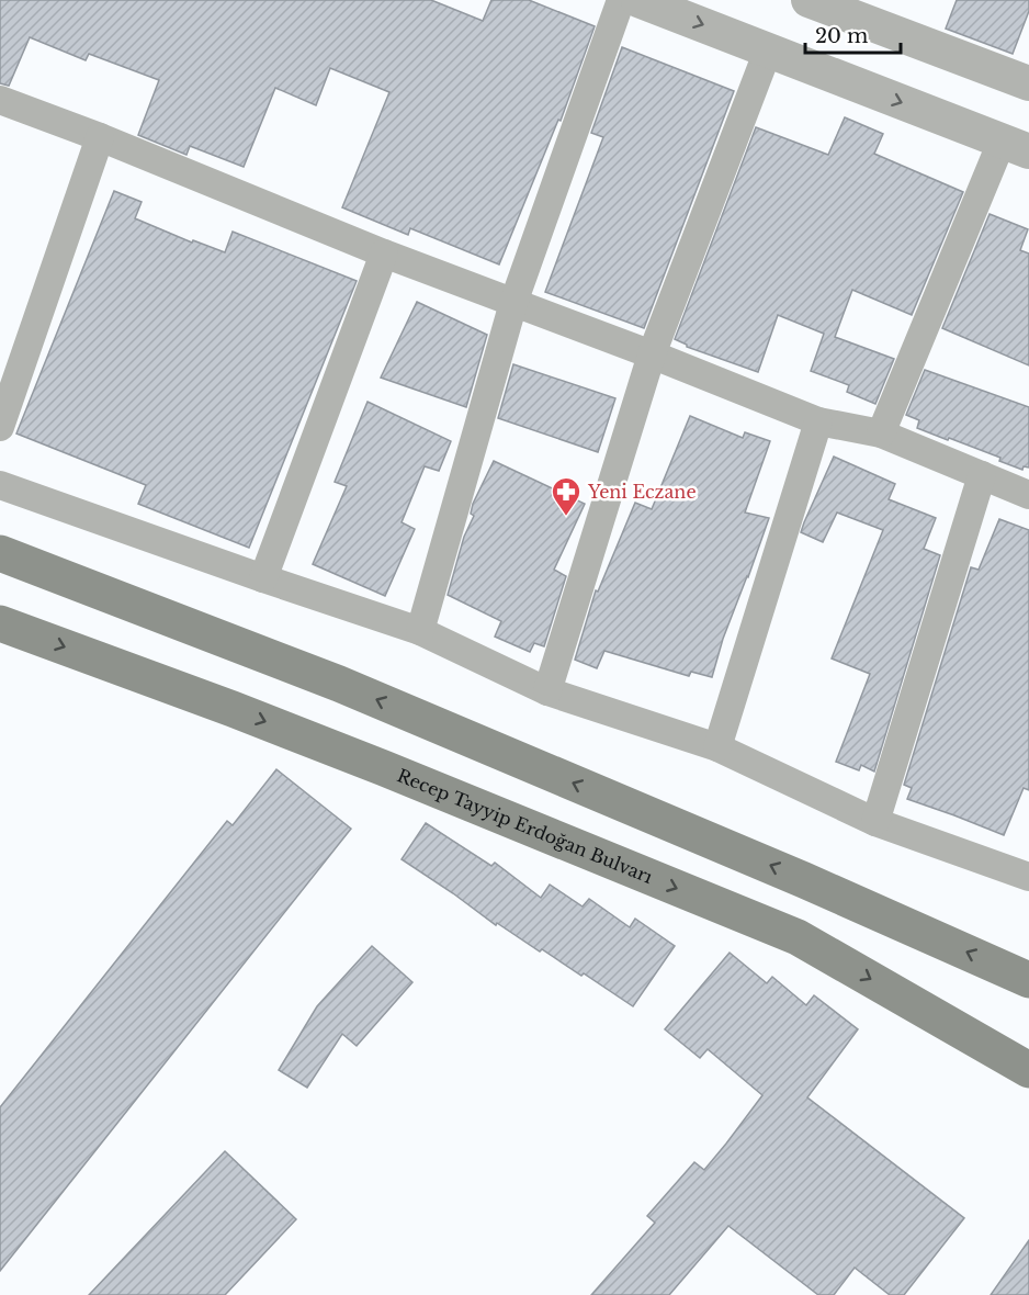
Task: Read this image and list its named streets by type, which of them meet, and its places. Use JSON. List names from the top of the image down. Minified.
{"streets":{"main road":["Recep Tayyip Erdoğan Bulvarı"]},"places":{"pharmacy":["Yeni Eczane"]},"scale_bar":"20 m"}
